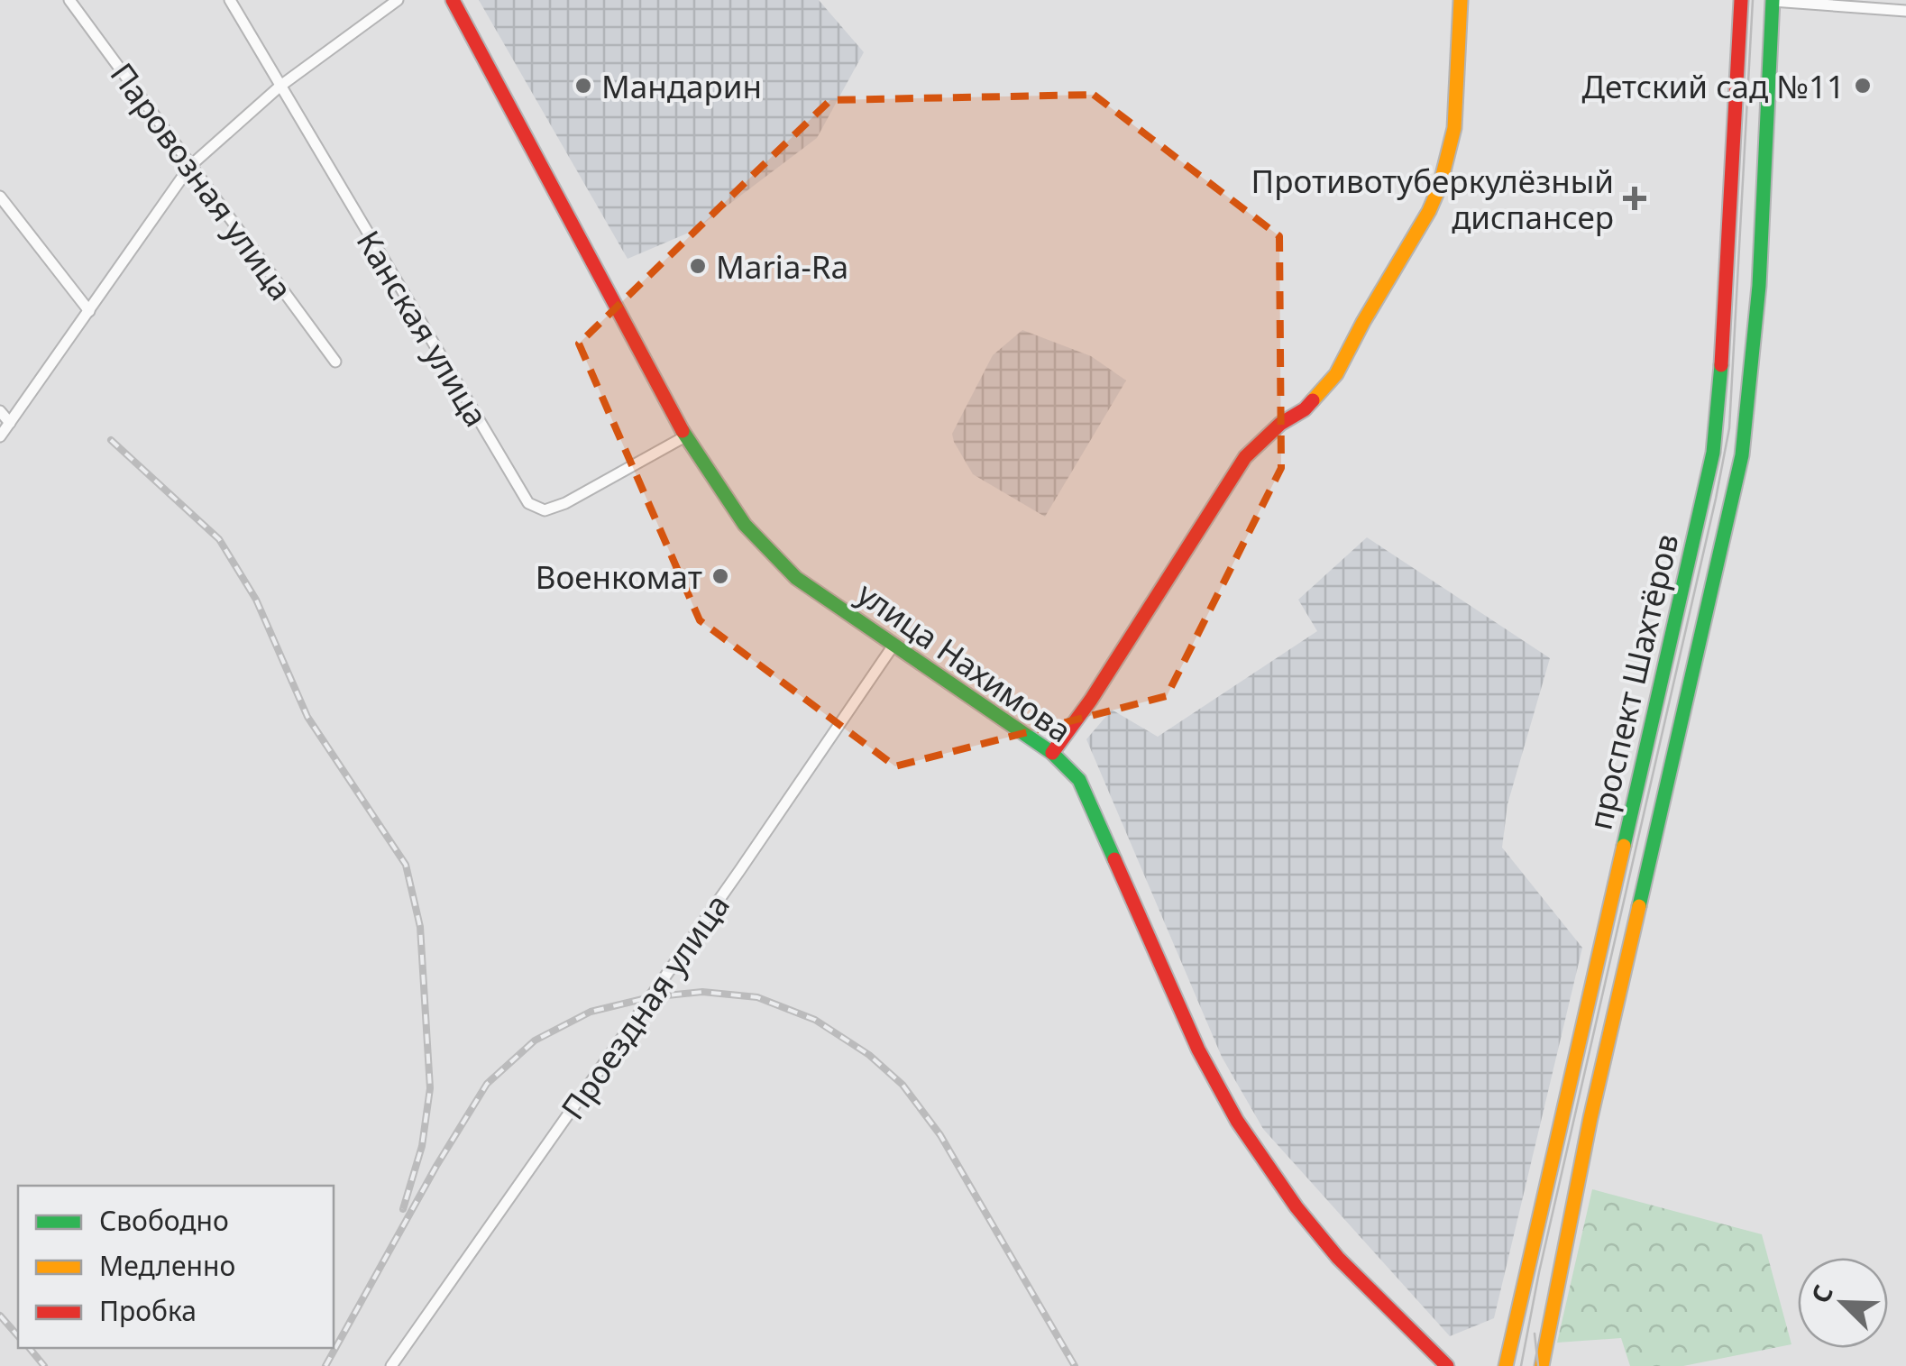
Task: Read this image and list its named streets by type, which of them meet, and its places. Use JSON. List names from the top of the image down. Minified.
{"streets":{"main road":["улица Нахимова","проспект Шахтёров"],"street":["Паровозная улица","Канская улица","Проездная улица"]},"crossings":[["Канская улица","улица Нахимова"],["улица Нахимова","Проездная улица"]],"places":{"other":["Мандарин","Детский сад №11","Maria-Ra","Военкомат"],"health":["Противотуберкулёзный диспансер"]},"legend":["Свободно","Медленно","Пробка"],"north":"top left"}
